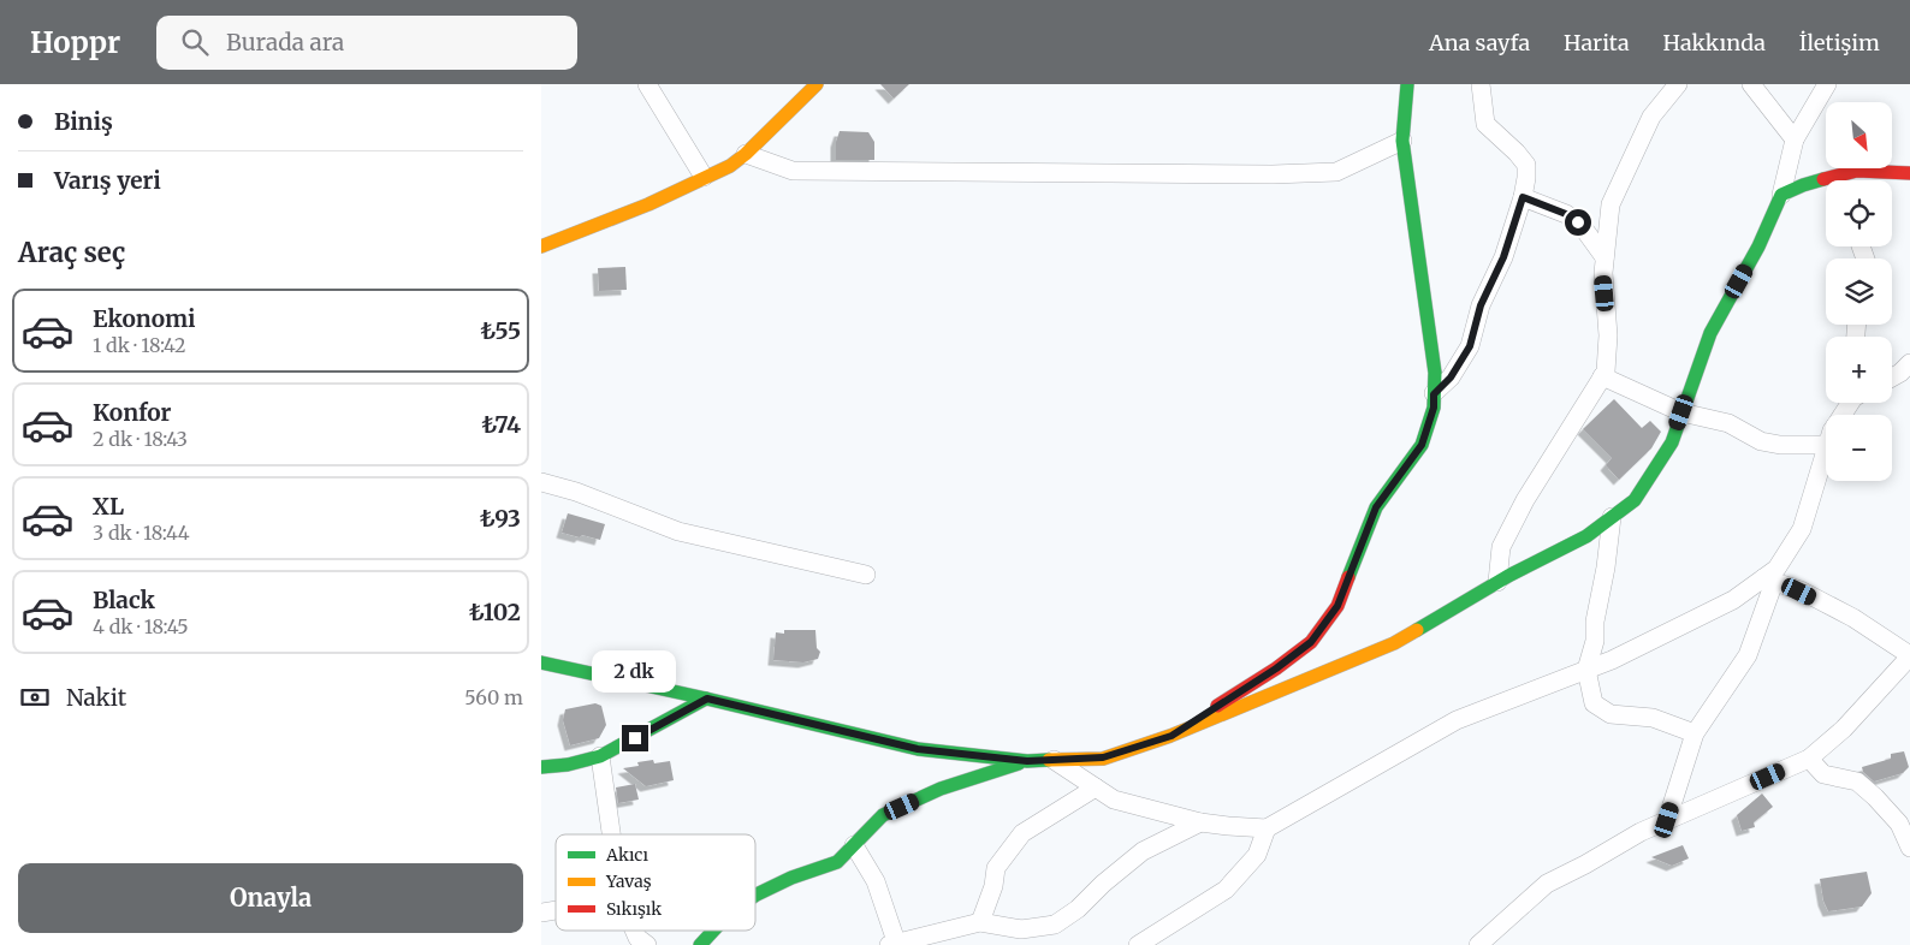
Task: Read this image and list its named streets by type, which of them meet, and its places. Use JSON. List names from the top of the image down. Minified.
{"legend":["Akıcı","Yavaş","Sıkışık"],"north":"bottom right","page":{"header":"Hoppr","search":"Burada ara","nav":["Ana sayfa","Harita","Hakkında","İletişim"],"banner":["Biniş","Varış yeri"],"map_buttons":["+","−"],"heading":"Araç seç","list":[{"name":"Ekonomi","note":"1 dk · 18:42","value":"₺55"},{"name":"Konfor","note":"2 dk · 18:43","value":"₺74"},{"name":"XL","note":"3 dk · 18:44","value":"₺93"},{"name":"Black","note":"4 dk · 18:45","value":"₺102"}],"bubble":"2 dk","pay":["Nakit","560 m"],"buttons":"Onayla"}}
